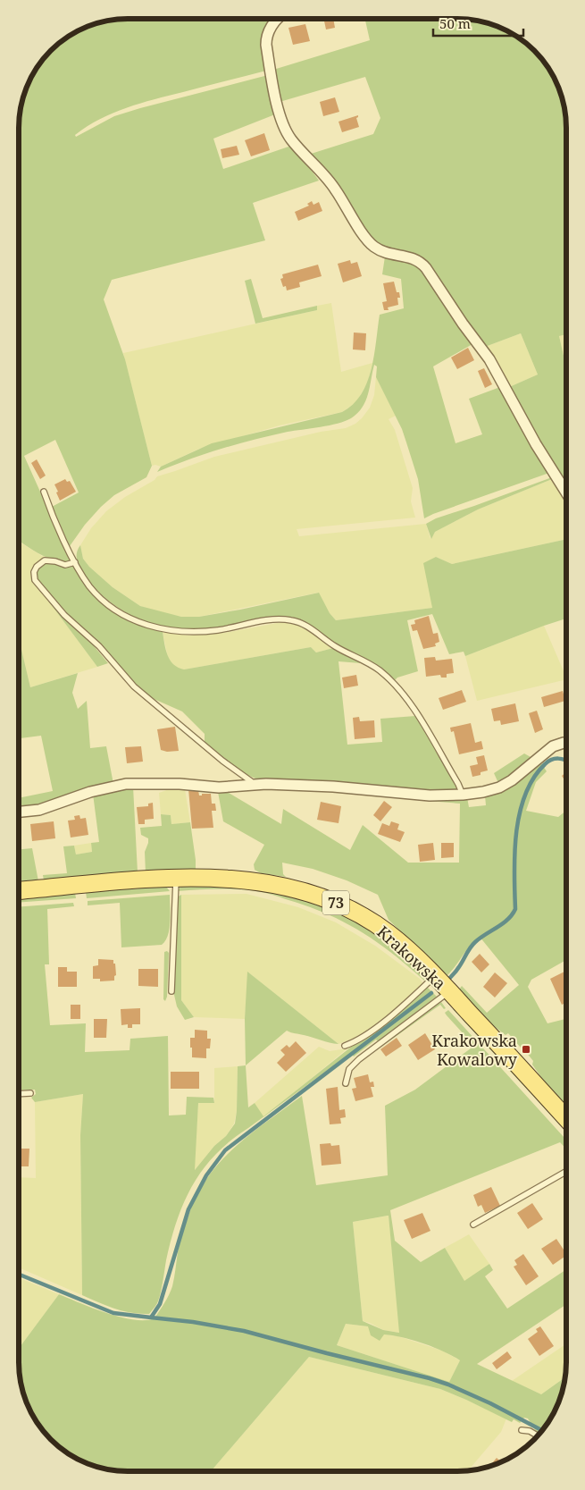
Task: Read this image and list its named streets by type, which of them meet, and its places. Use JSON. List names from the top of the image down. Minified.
{"streets":{"main road":["73","Krakowska"]},"places":{"transit":["Krakowska Kowalowy"]},"scale_bar":"50 m"}
